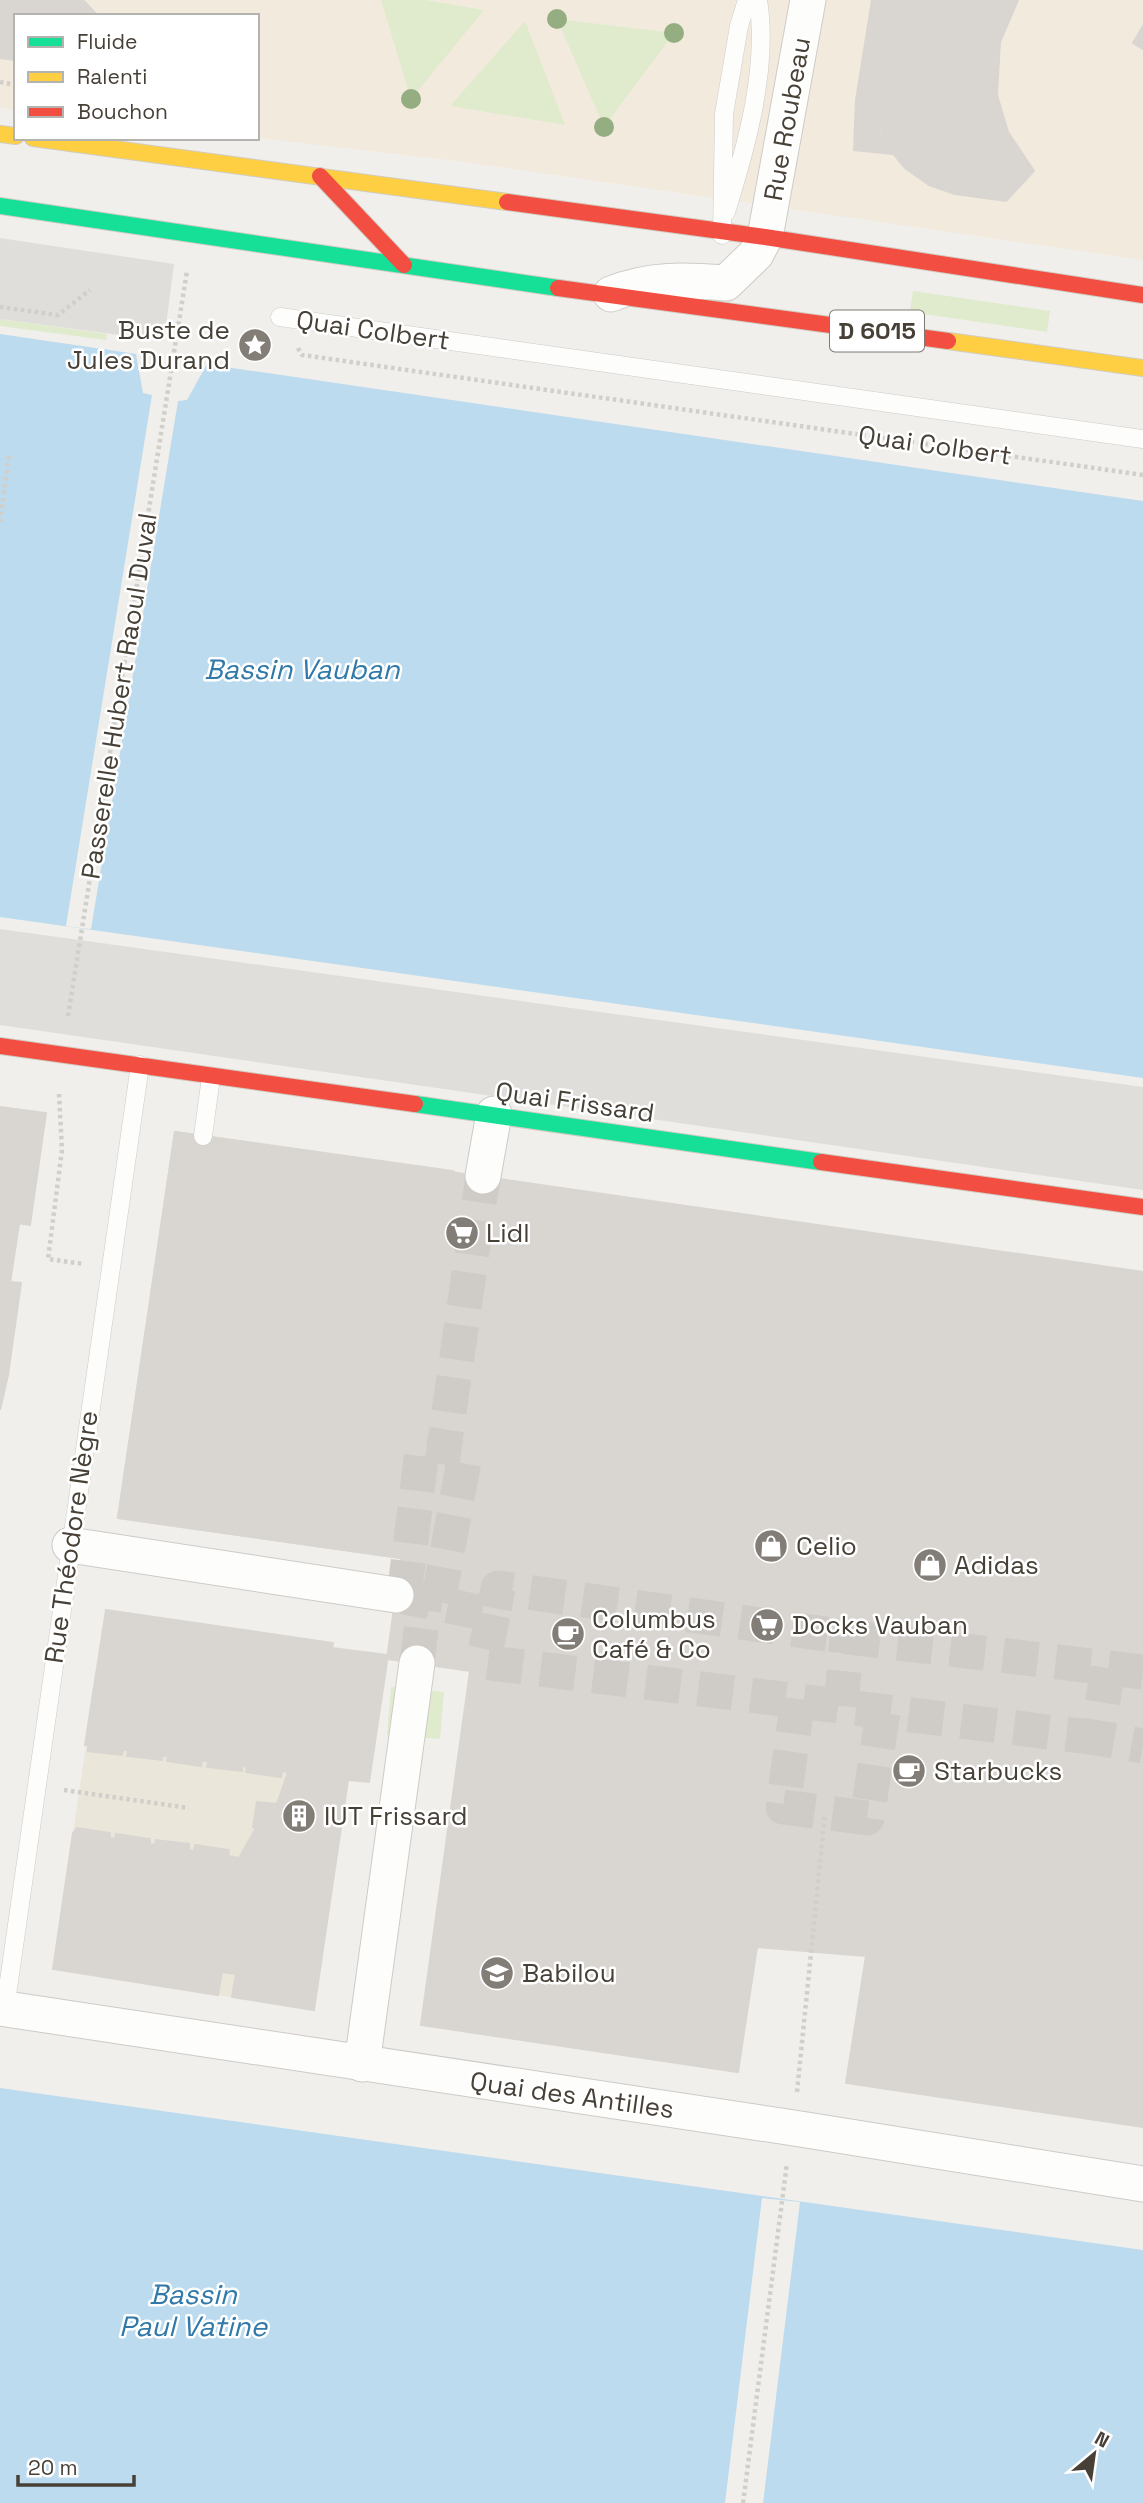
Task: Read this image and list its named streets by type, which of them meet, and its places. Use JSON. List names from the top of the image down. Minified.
{"streets":{"main road":["D 6015","Quai Frissard"],"street":["Rue Roubeau","Quai des Antilles"],"lane":["Quai Colbert","Rue Théodore Nègre"],"path":["Passerelle Hubert Raoul Duval"]},"crossings":[["Quai Frissard","Rue Théodore Nègre"],["Rue Théodore Nègre","Quai des Antilles"]],"water":["Bassin Vauban","Bassin Paul Vatine"],"places":{"place":["Buste de Jules Durand"],"supermarket":["Lidl","Docks Vauban"],"shop":["Celio","Adidas"],"cafe":["Columbus Café & Co","Starbucks"],"building":["IUT Frissard"],"school or university":["Babilou"]},"legend":["Fluide","Ralenti","Bouchon"],"scale_bar":"20 m","north":"top right"}
